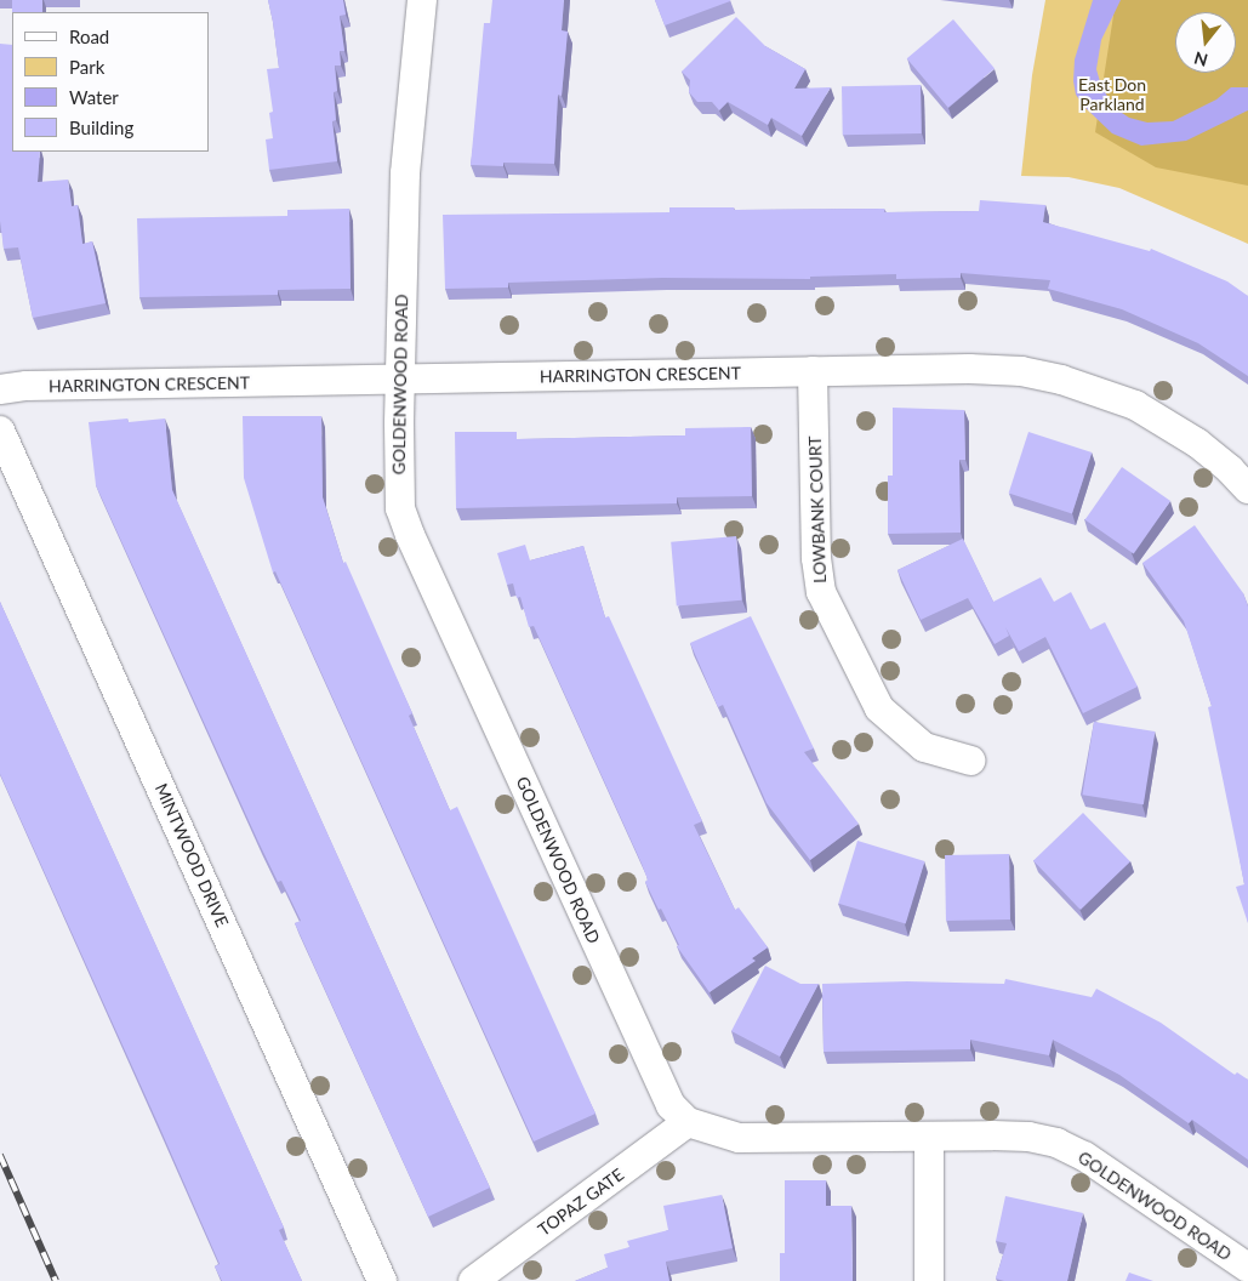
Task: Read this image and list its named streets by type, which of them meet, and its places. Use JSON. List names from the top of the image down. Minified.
{"streets":{"street":["HARRINGTON CRESCENT","GOLDENWOOD ROAD","LOWBANK COURT","MINTWOOD DRIVE","TOPAZ GATE"]},"crossings":[["HARRINGTON CRESCENT","GOLDENWOOD ROAD"],["HARRINGTON CRESCENT","LOWBANK COURT"],["GOLDENWOOD ROAD","TOPAZ GATE"]],"parks":["East Don Parkland"],"legend":["Road","Park","Water","Building"],"north":"bottom"}
